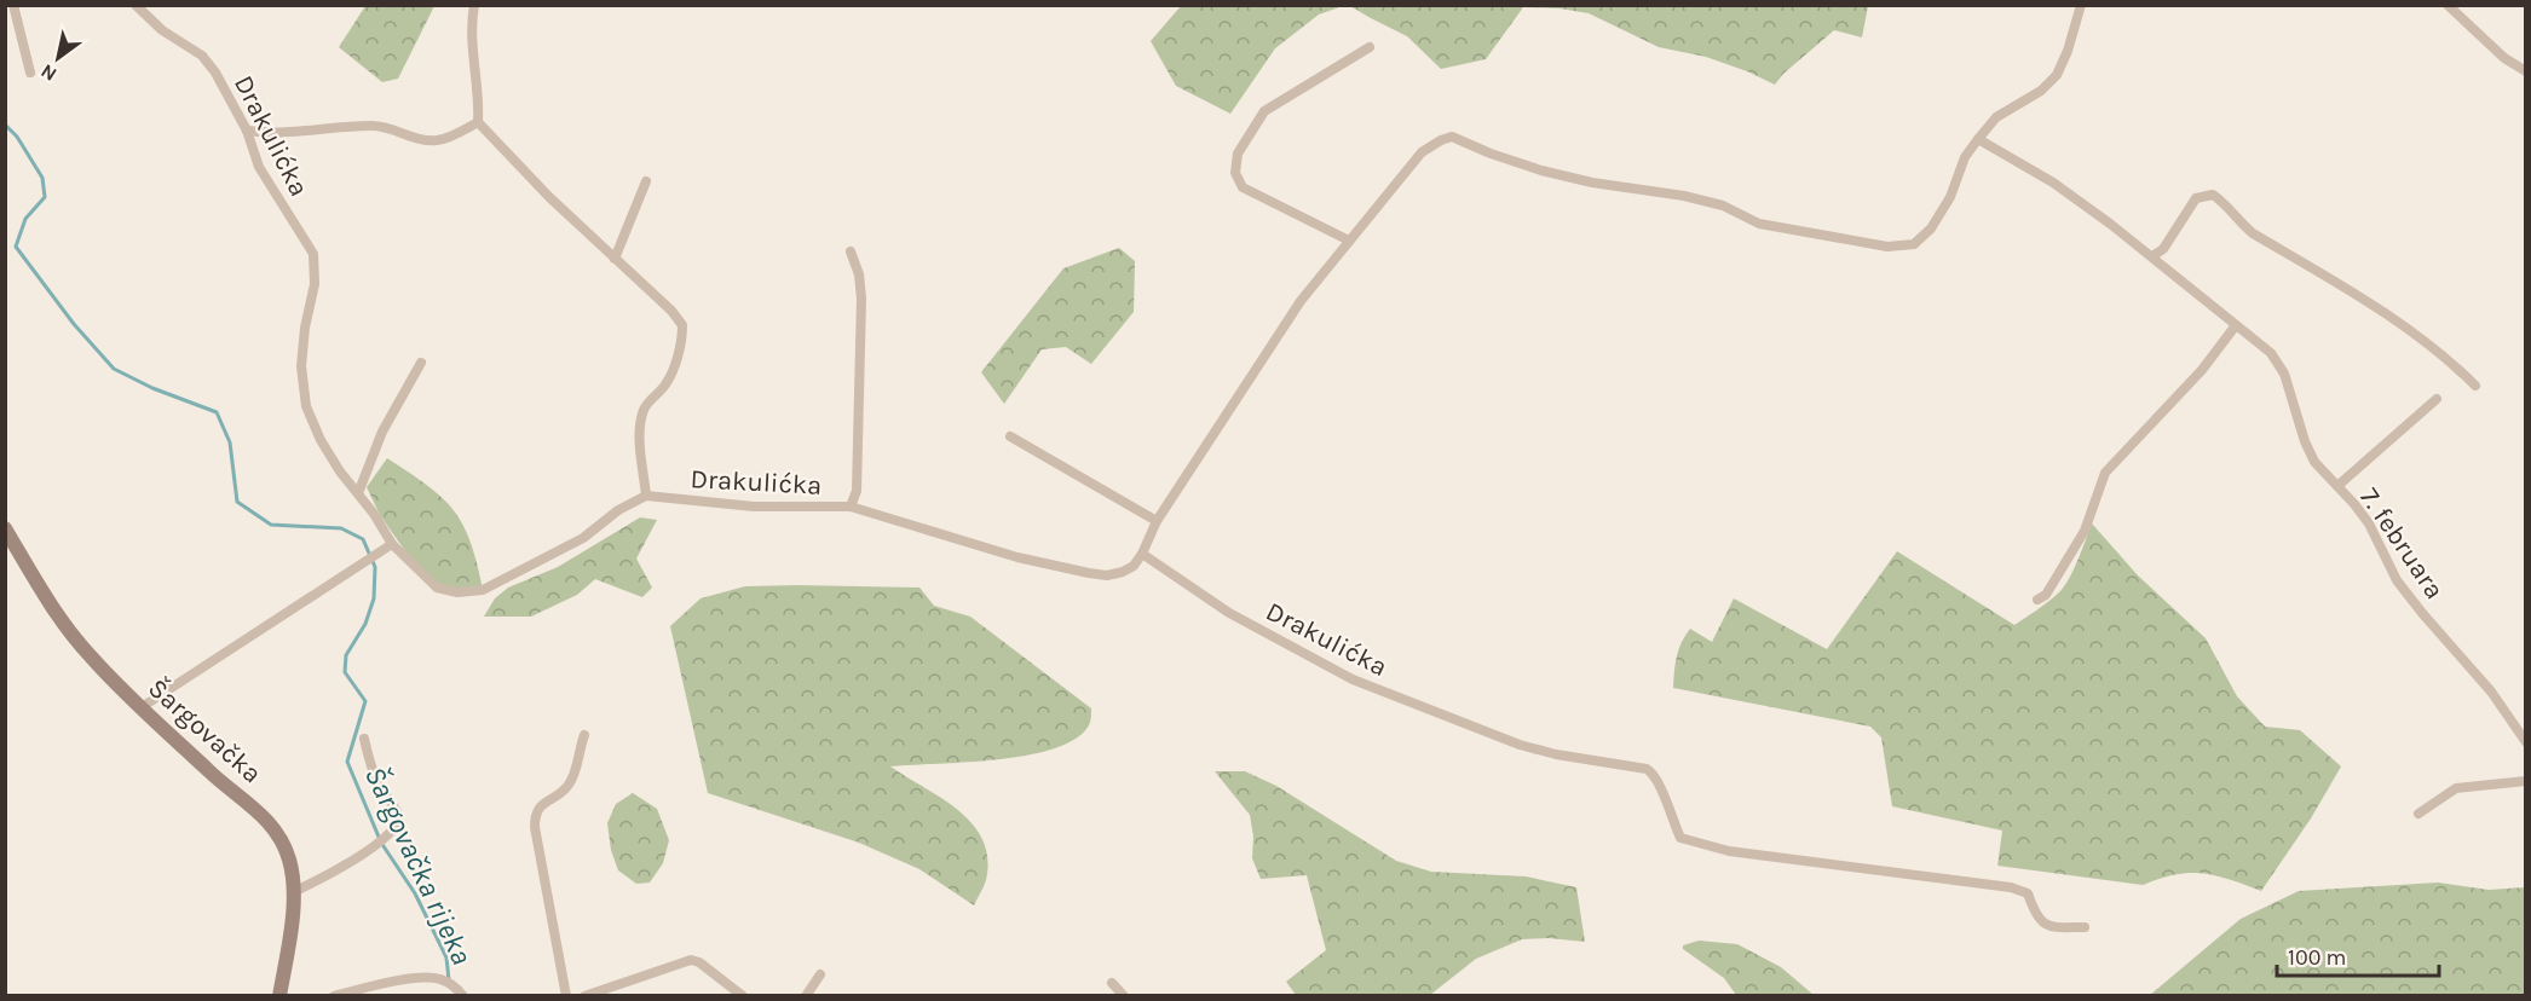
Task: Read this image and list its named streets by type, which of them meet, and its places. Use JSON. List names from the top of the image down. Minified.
{"streets":{"street":["Drakulićka","7. februara","Šargovačka"]},"water":["Šargovačka rijeka"],"scale_bar":"100 m","north":"bottom left"}
